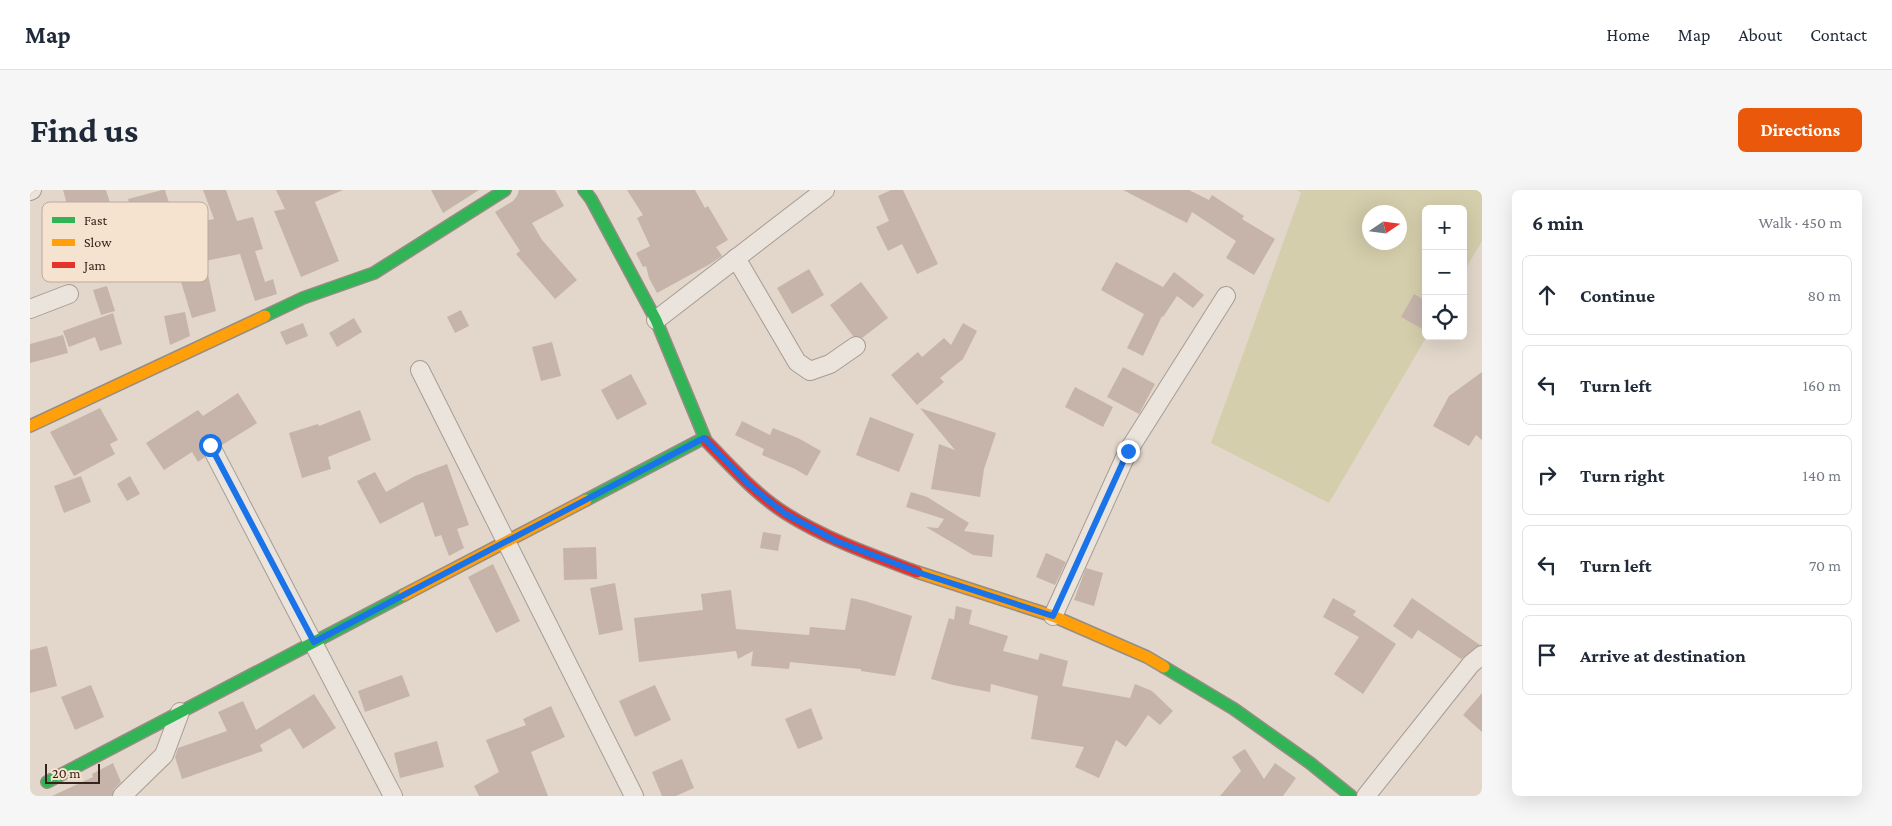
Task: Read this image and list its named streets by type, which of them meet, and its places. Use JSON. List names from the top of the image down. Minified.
{"legend":["Fast","Slow","Jam"],"scale_bar":"20 m","north":"right","page":{"header":"Map","nav":["Home","Map","About","Contact"],"buttons":"Directions","title":"Find us","heading":["6 min","Walk · 450 m"],"map_buttons":["+","−"],"list":[["Continue","80 m"],["Turn left","160 m"],["Turn right","140 m"],["Turn left","70 m"],"Arrive at destination"],"scale":"20 m"}}
